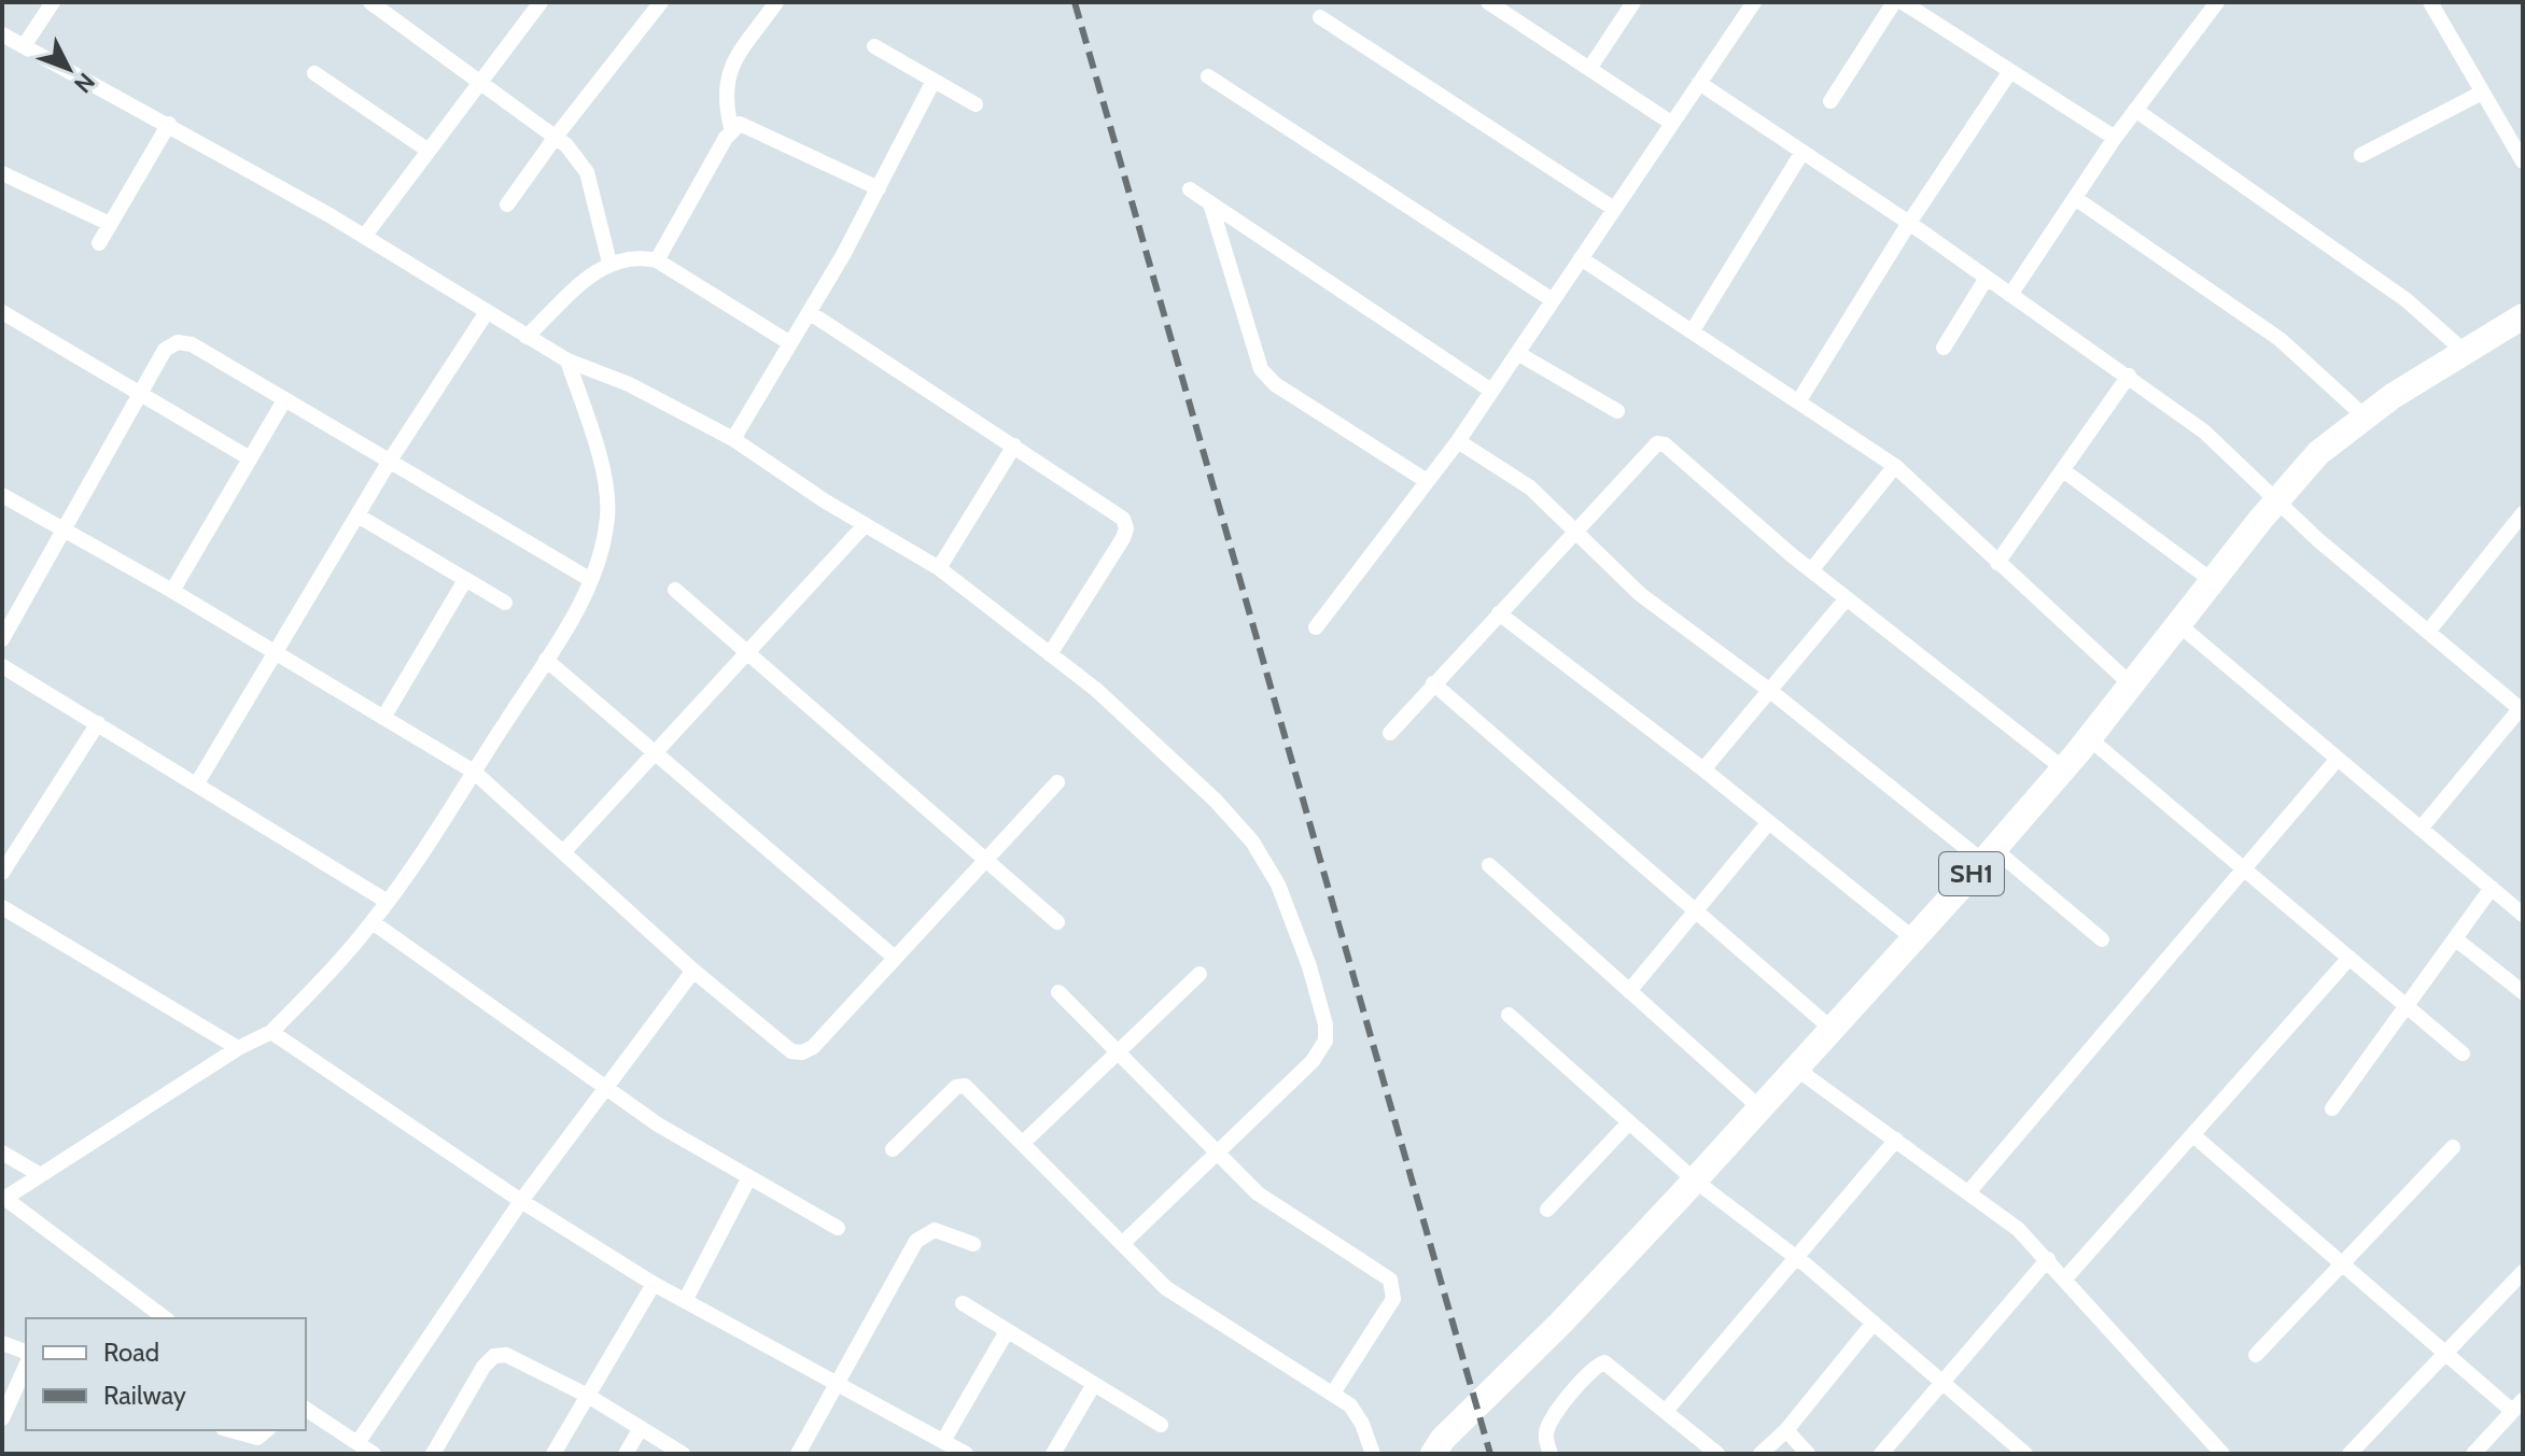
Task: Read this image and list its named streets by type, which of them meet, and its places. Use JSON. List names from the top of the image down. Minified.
{"streets":{"main road":["SH1"]},"legend":["Road","Railway"],"north":"bottom right"}
